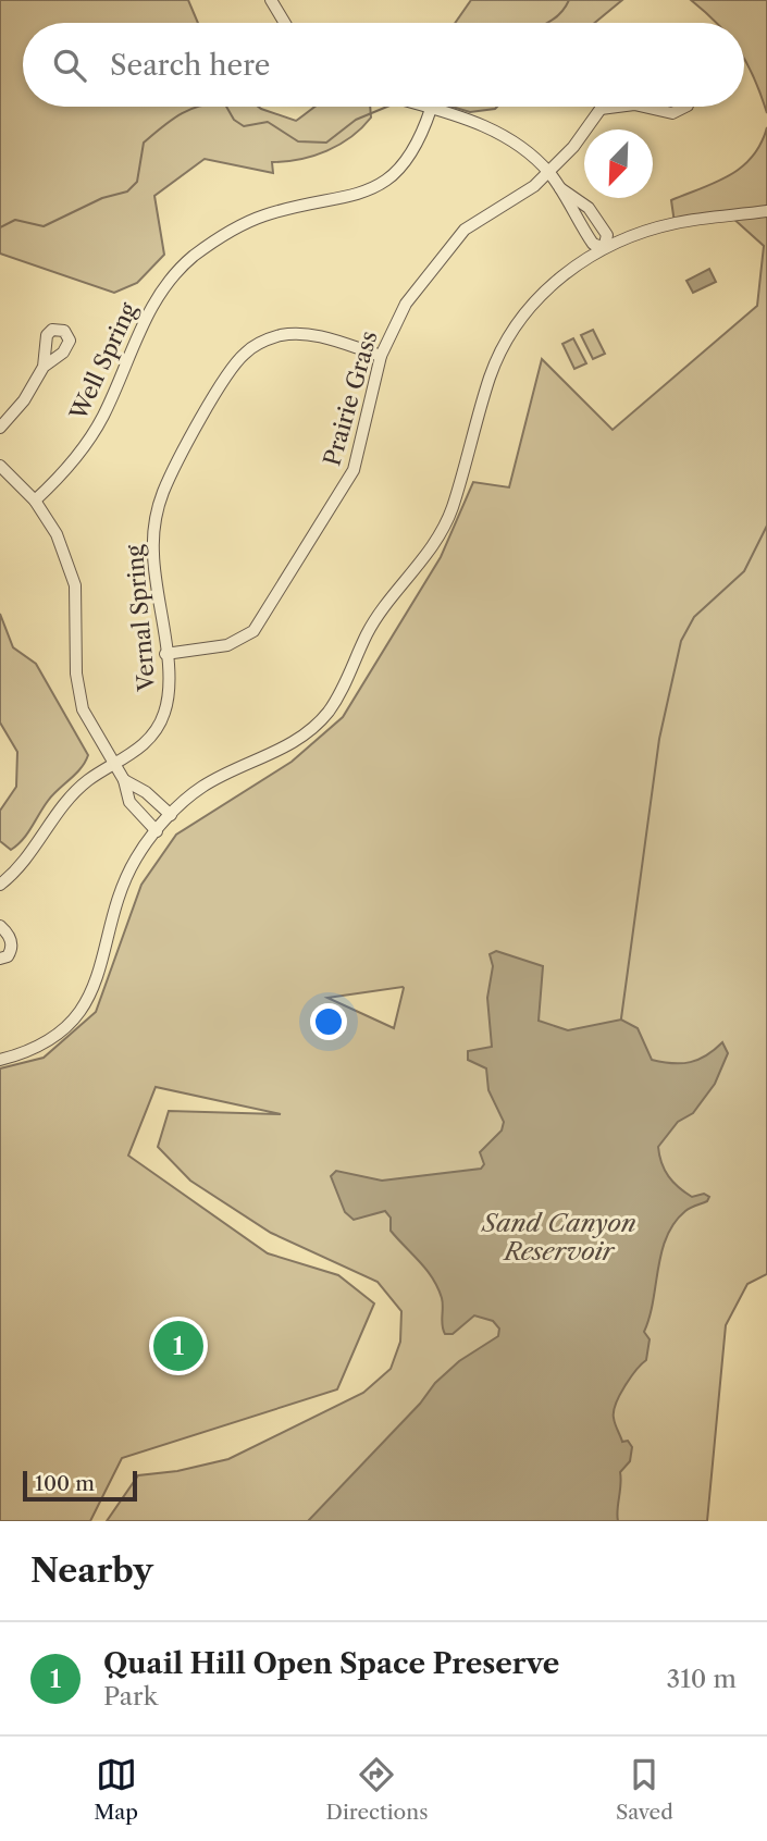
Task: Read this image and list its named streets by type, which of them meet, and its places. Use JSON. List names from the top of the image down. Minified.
{"streets":{"street":["Well Spring","Prairie Grass","Vernal Spring"]},"crossings":[["Prairie Grass","Vernal Spring"]],"water":["Sand Canyon Reservoir"],"scale_bar":"100 m","north":"bottom left","page":{"search":"Search here","pins":"1","scale":"100 m","heading":"Nearby","list":[{"mark":"1","name":"Quail Hill Open Space Preserve","note":"Park","value":"310 m"}],"nav":["Map","Directions","Saved"]}}
